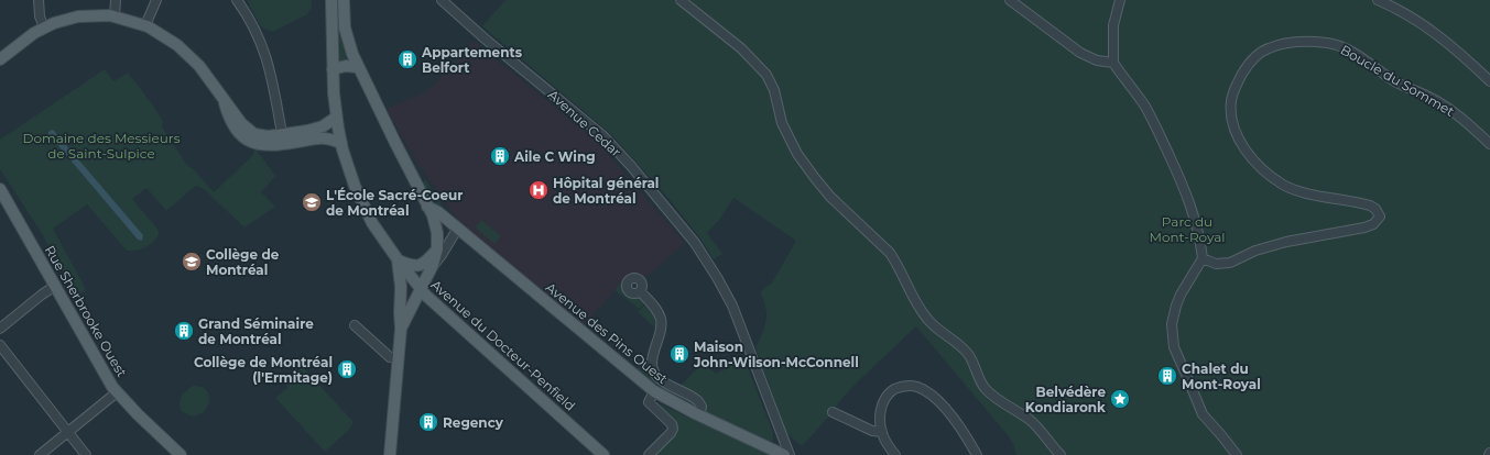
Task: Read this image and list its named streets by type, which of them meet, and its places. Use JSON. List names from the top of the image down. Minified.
{"streets":{"main road":["Rue Sherbrooke Ouest","Avenue des Pins Ouest","Avenue du Docteur-Penfield"],"street":["Boucle du Sommet","Avenue Cedar"]},"parks":["Domaine des Messieurs de Saint-Sulpice","Parc du Mont-Royal"],"places":{"building":["Appartements Belfort","Aile C Wing","Grand Séminaire de Montréal","Maison John-Wilson-McConnell","Collège de Montréal (l'Ermitage)","Chalet du Mont-Royal","Regency"],"hospital":["Hôpital général de Montréal"],"school or university":["L'École Sacré-Coeur de Montréal","Collège de Montréal"],"place":["Belvédère Kondiaronk"]}}
